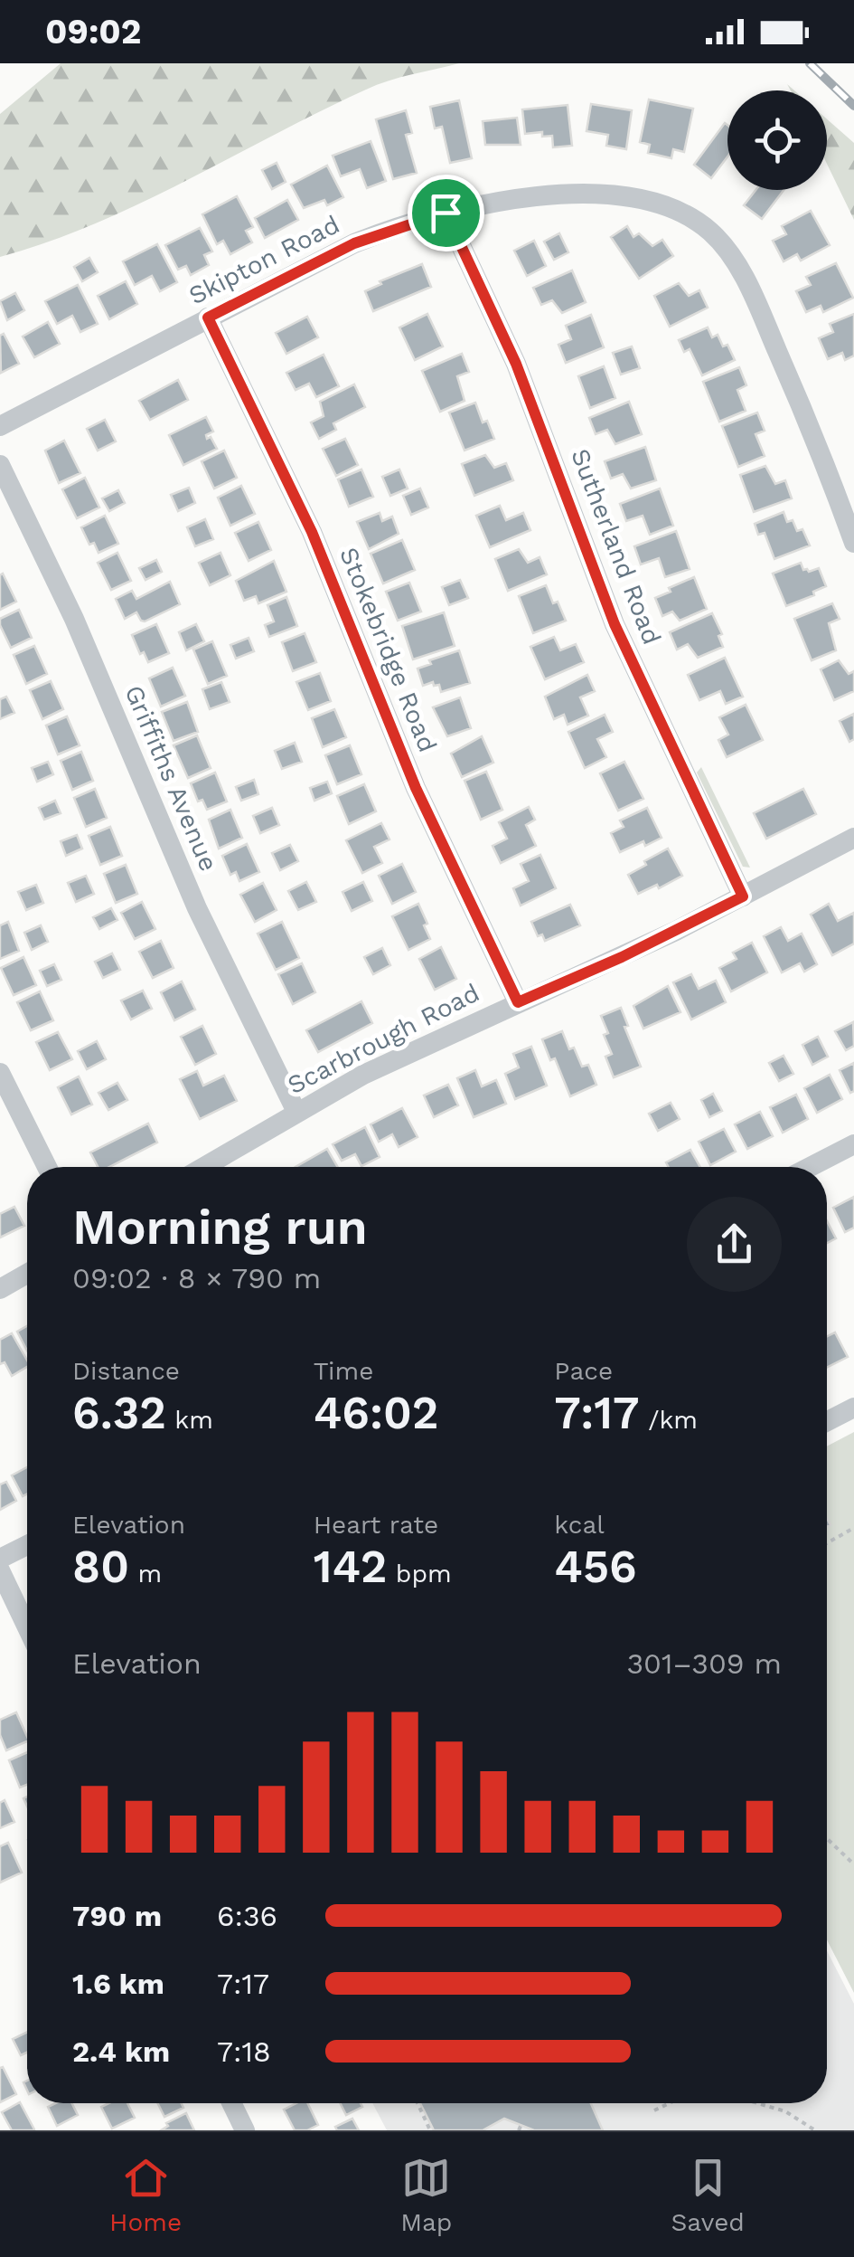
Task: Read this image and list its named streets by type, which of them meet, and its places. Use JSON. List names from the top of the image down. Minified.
{"streets":{"street":["Skipton Road","Sutherland Road","Stokebridge Road","Griffiths Avenue","Scarbrough Road"]},"crossings":[["Skipton Road","Sutherland Road"],["Skipton Road","Stokebridge Road"],["Sutherland Road","Scarbrough Road"],["Stokebridge Road","Scarbrough Road"],["Griffiths Avenue","Scarbrough Road"]],"page":{"status":"09:02","heading":["Morning run","09:02 · 8 × 790 m"],"stats":[["Distance","6.32 km"],["Time","46:02"],["Pace","7:17 /km"],["Elevation","80 m"],["Heart rate","142 bpm"],["kcal","456"]],"chart":["Elevation","301–309 m"],"list":[{"name":"790 m","note":"6:36"},{"name":"1.6 km","note":"7:17"},{"name":"2.4 km","note":"7:18"}],"tabs":["Home","Map","Saved"]}}
